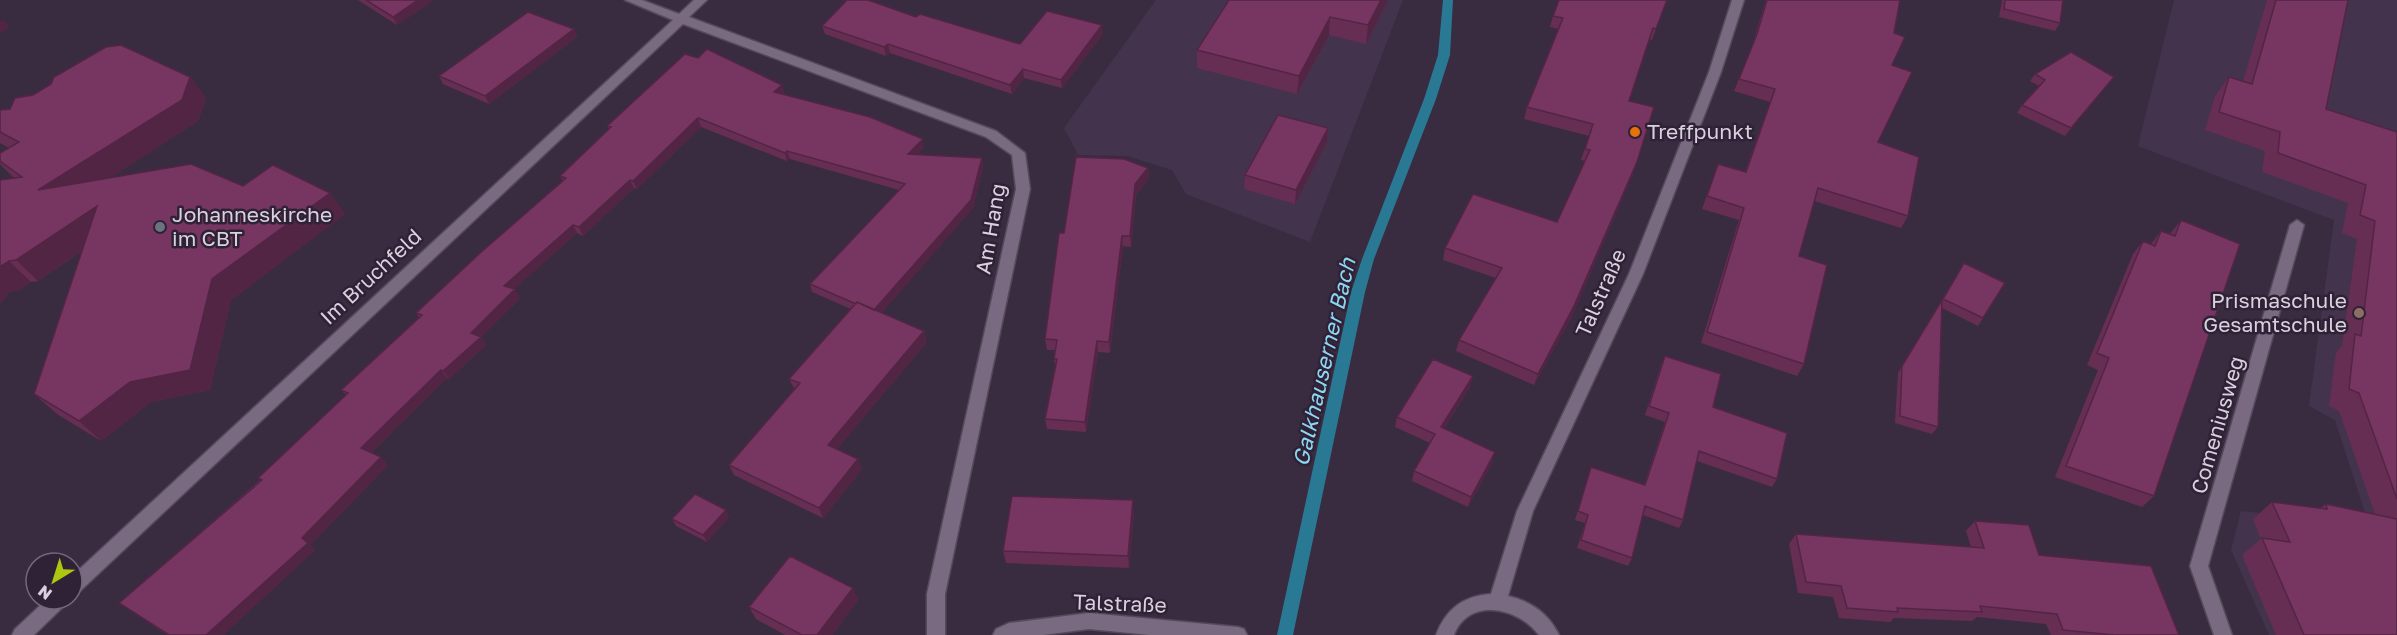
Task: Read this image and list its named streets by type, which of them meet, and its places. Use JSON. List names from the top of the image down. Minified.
{"streets":{"street":["Am Hang","Im Bruchfeld","Talstraße","Comeniusweg"]},"crossings":[["Am Hang","Im Bruchfeld"]],"water":["Galkhauserner Bach"],"places":["Treffpunkt","Johanneskirche im CBT","Prismaschule Gesamtschule"],"north":"bottom left"}
